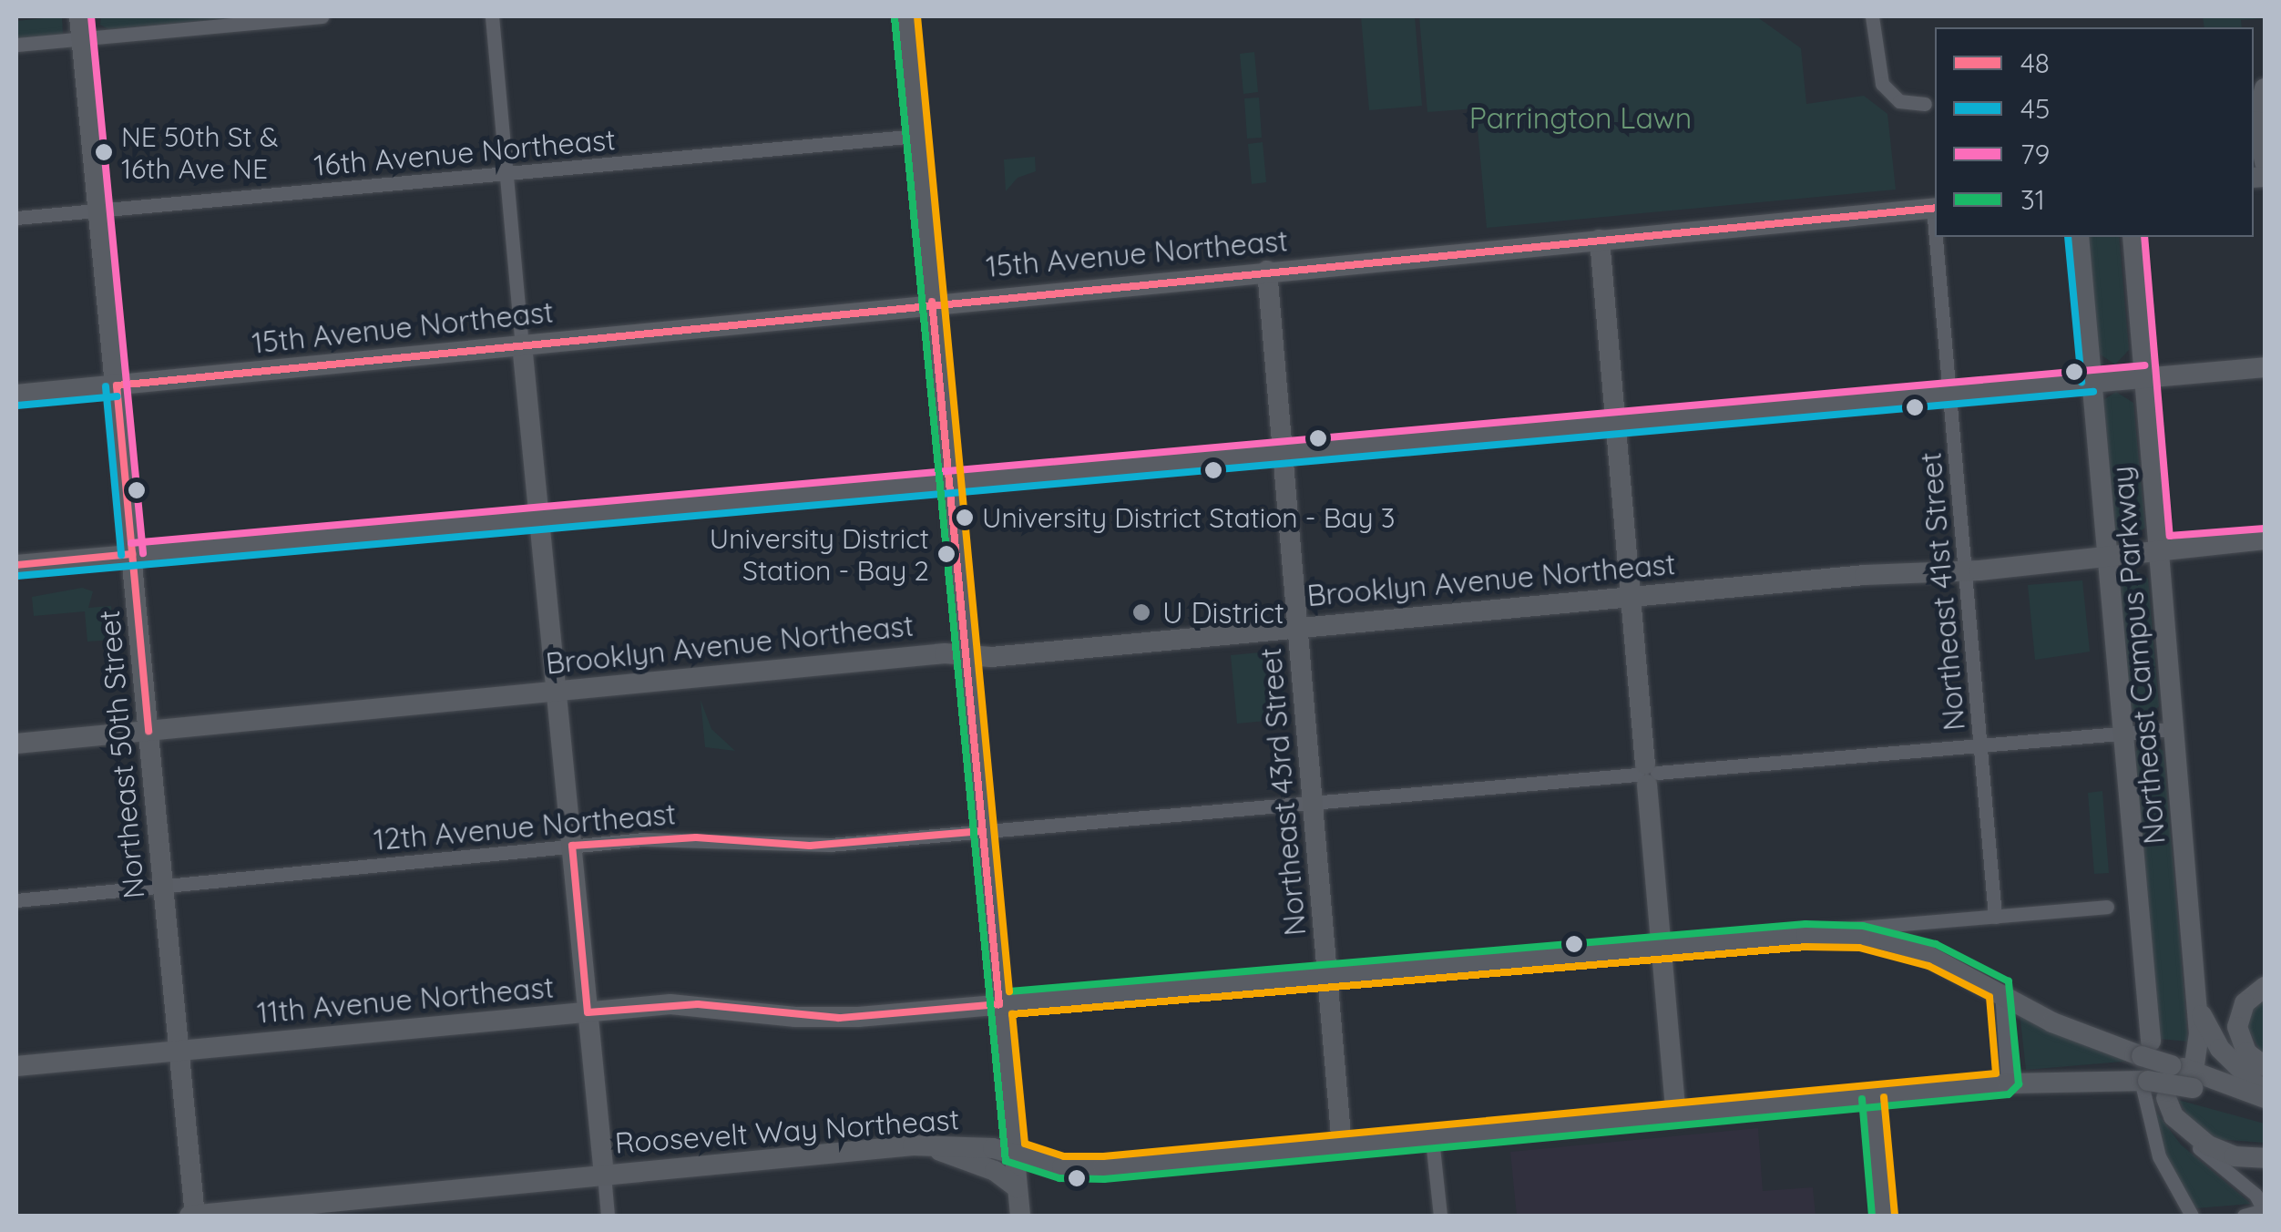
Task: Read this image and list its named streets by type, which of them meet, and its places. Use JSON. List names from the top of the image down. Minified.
{"streets":{"street":["16th Avenue Northeast","15th Avenue Northeast","Brooklyn Avenue Northeast","Northeast 41st Street","Northeast Campus Parkway","Northeast 50th Street","Northeast 43rd Street","12th Avenue Northeast","11th Avenue Northeast","Roosevelt Way Northeast"]},"crossings":[["16th Avenue Northeast","Northeast 50th Street"],["15th Avenue Northeast","Northeast 50th Street"],["15th Avenue Northeast","Northeast 43rd Street"],["Brooklyn Avenue Northeast","Northeast 41st Street"],["Brooklyn Avenue Northeast","Northeast Campus Parkway"],["Brooklyn Avenue Northeast","Northeast 50th Street"],["Brooklyn Avenue Northeast","Northeast 43rd Street"],["Northeast 41st Street","12th Avenue Northeast"],["Northeast 41st Street","11th Avenue Northeast"],["Northeast Campus Parkway","12th Avenue Northeast"],["Northeast 50th Street","12th Avenue Northeast"],["Northeast 50th Street","11th Avenue Northeast"],["Northeast 50th Street","Roosevelt Way Northeast"],["Northeast 43rd Street","12th Avenue Northeast"],["Northeast 43rd Street","11th Avenue Northeast"],["Northeast 43rd Street","Roosevelt Way Northeast"]],"parks":["Parrington Lawn"],"places":["NE 50th St & 16th Ave NE","University District Station - Bay 3","University District Station - Bay 2","U District"],"lines":["transit line 79","transit line 31","transit line 48","transit line 45"],"legend":["48","45","79","31"]}
